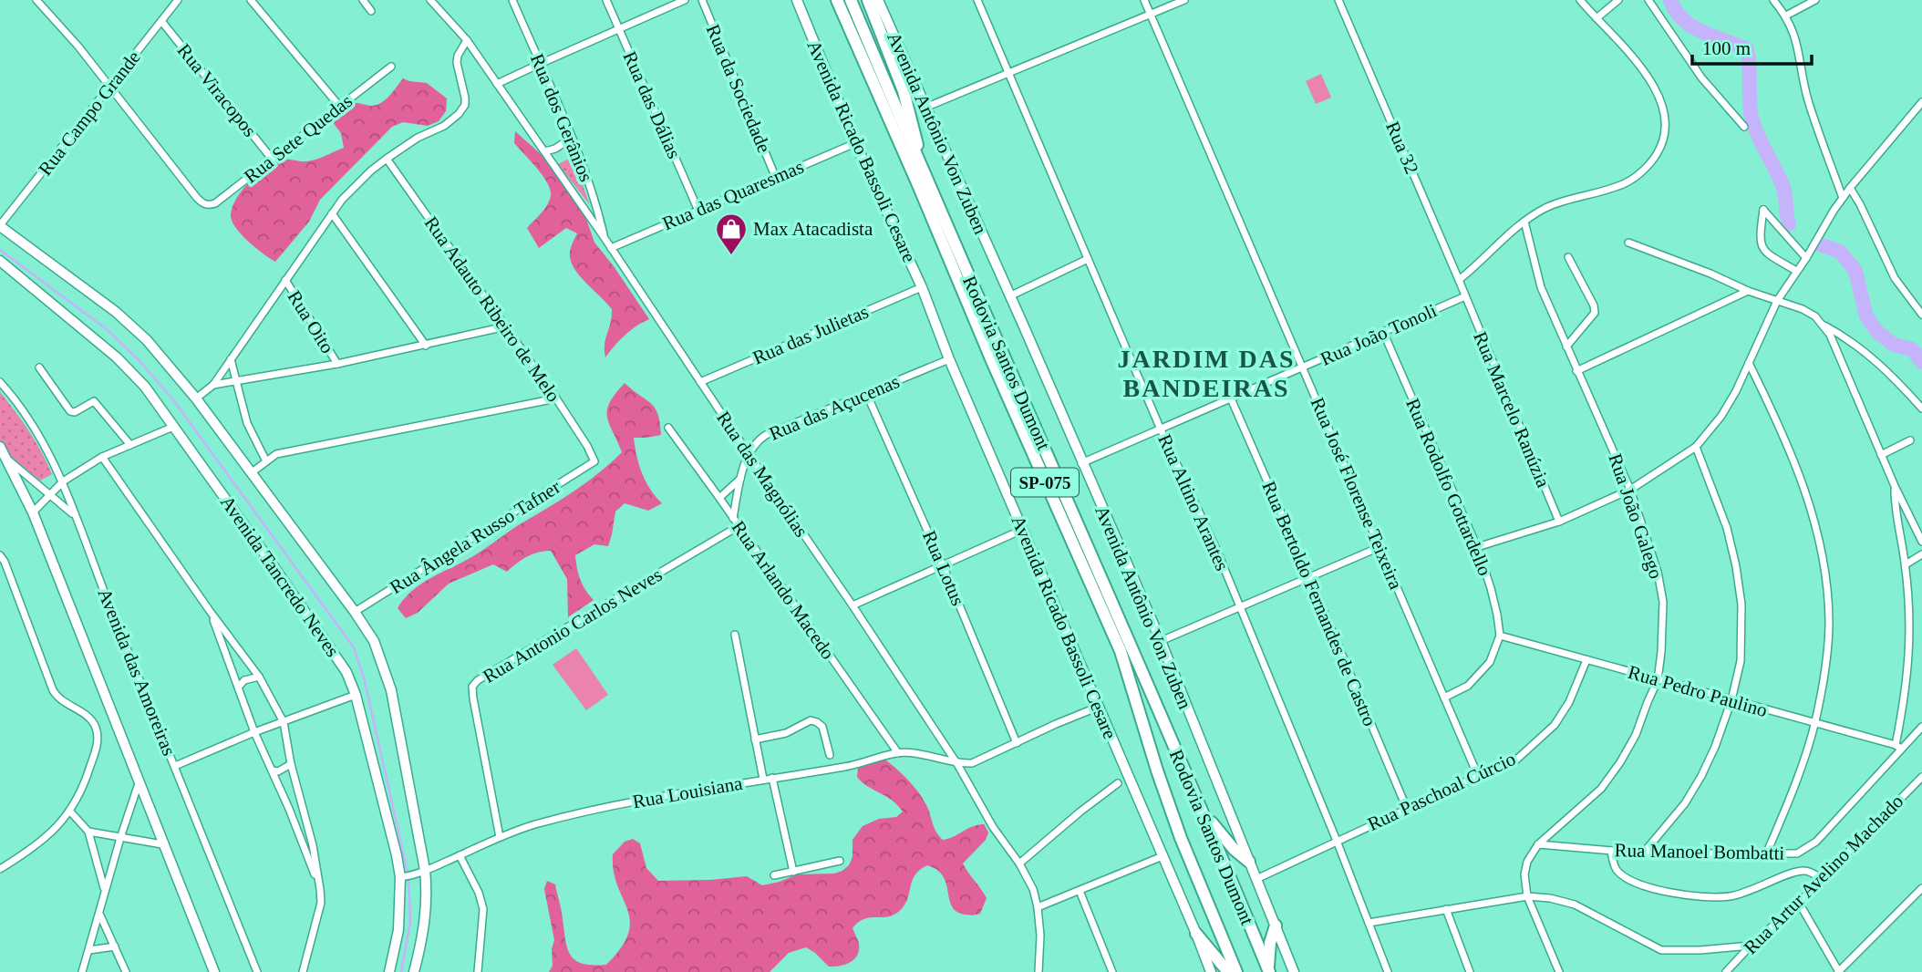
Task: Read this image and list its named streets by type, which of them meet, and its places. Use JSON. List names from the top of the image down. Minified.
{"streets":{"highway":["Rodovia Santos Dumont","SP-075"],"main road":["Avenida Antônio Von Zuben","Avenida Ricado Bassoli Cesare","Avenida Tancredo Neves","Avenida das Amoreiras"],"street":["Rua da Sociedade","Rua Viracopos","Rua das Dálias","Rua Campo Grande","Rua dos Gerânios","Rua Sete Quedas","Rua 32","Rua das Quaresmas","Rua Adauto Ribeiro de Melo","Rua Oito","Rua das Julietas","Rua João Tonoli","Rua das Açucenas","Rua Marcelo Ranúzia","Rua das Magnólias","Rua Rodolfo Gottardello","Rua José Florense Teixeira","Rua Altino Arantes","Rua João Galego","Rua Ângela Russo Tafner","Rua Lotus","Rua Arlando Macedo","Rua Bertoldo Fernandes de Castro","Rua Antonio Carlos Neves","Rua Pedro Paulino","Rua Paschoal Cúrcio","Rua Louisiana","Rua Manoel Bombatti","Rua Artur Avelino Machado"]},"crossings":[["Rua da Sociedade","Rua das Quaresmas"],["Rua Viracopos","Rua Campo Grande"],["Rua Viracopos","Rua Sete Quedas"],["Rua das Dálias","Rua das Quaresmas"],["Rua Campo Grande","Rua Sete Quedas"],["Rua dos Gerânios","Rua das Magnólias"],["Avenida Antônio Von Zuben","Rua João Tonoli"],["Avenida Antônio Von Zuben","Rua Paschoal Cúrcio"],["Rua 32","Rua João Tonoli"],["Rua 32","Rua Marcelo Ranúzia"],["Avenida Ricado Bassoli Cesare","Rua das Quaresmas"],["Avenida Ricado Bassoli Cesare","Rua das Julietas"],["Avenida Ricado Bassoli Cesare","Rua das Açucenas"],["Rua das Quaresmas","Rua das Magnólias"],["Rua Adauto Ribeiro de Melo","Rua Ângela Russo Tafner"],["Rua das Julietas","Rua das Magnólias"],["Rua João Tonoli","Rua Marcelo Ranúzia"],["Rua João Tonoli","Rua Rodolfo Gottardello"],["Rua João Tonoli","Rua José Florense Teixeira"],["Rua João Tonoli","Rua Altino Arantes"],["Rua João Tonoli","Rua Bertoldo Fernandes de Castro"],["Rua das Açucenas","Rua das Magnólias"],["Rua das Açucenas","Rua Lotus"],["Rua das Açucenas","Rua Arlando Macedo"],["Rua das Magnólias","Rua Louisiana"],["Rua Rodolfo Gottardello","Rua Pedro Paulino"],["Rua José Florense Teixeira","Rua Paschoal Cúrcio"],["Rua Altino Arantes","Rua Paschoal Cúrcio"],["Rua João Galego","Rua Pedro Paulino"],["Rua João Galego","Rua Manoel Bombatti"],["Avenida Tancredo Neves","Rua Louisiana"],["Rua Arlando Macedo","Rua Antonio Carlos Neves"],["Rua Arlando Macedo","Rua Louisiana"],["Rua Bertoldo Fernandes de Castro","Rua Paschoal Cúrcio"],["Rua Antonio Carlos Neves","Rua Louisiana"],["Rua Pedro Paulino","Rua Paschoal Cúrcio"],["Rua Pedro Paulino","Rua Manoel Bombatti"]],"districts":["JARDIM DAS BANDEIRAS"],"places":{"shop":["Max Atacadista"]},"scale_bar":"100 m"}
